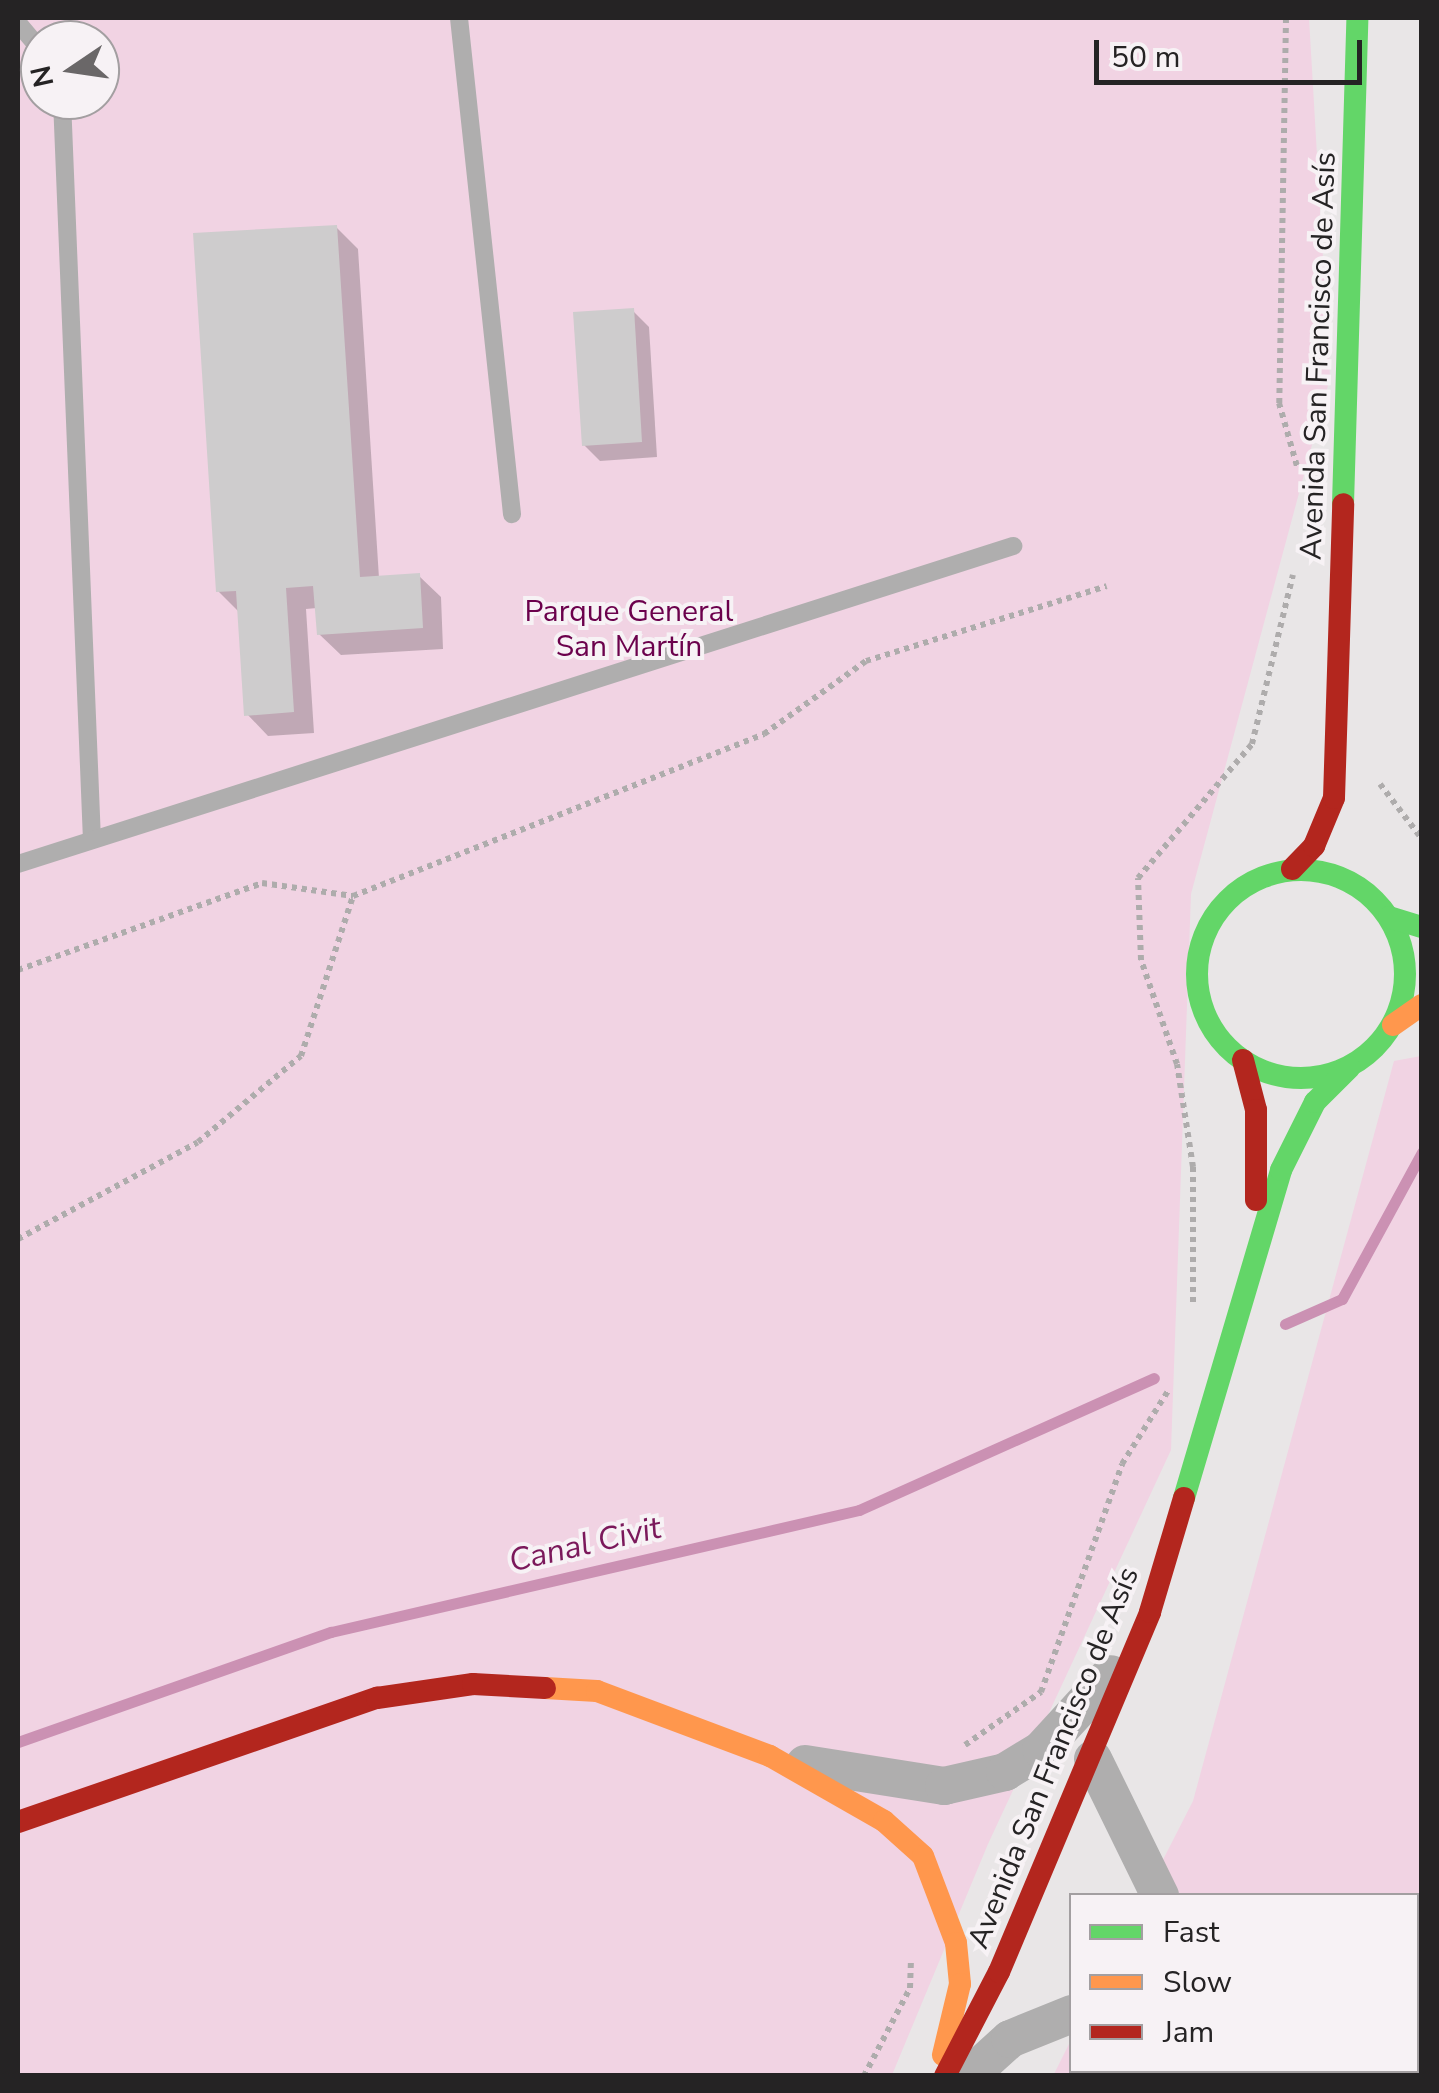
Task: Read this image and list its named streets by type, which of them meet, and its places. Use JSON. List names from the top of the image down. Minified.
{"streets":{"main road":["Avenida San Francisco de Asís"]},"water":["Canal Civit"],"parks":["Parque General San Martín"],"legend":["Fast","Slow","Jam"],"scale_bar":"50 m","north":"left"}
